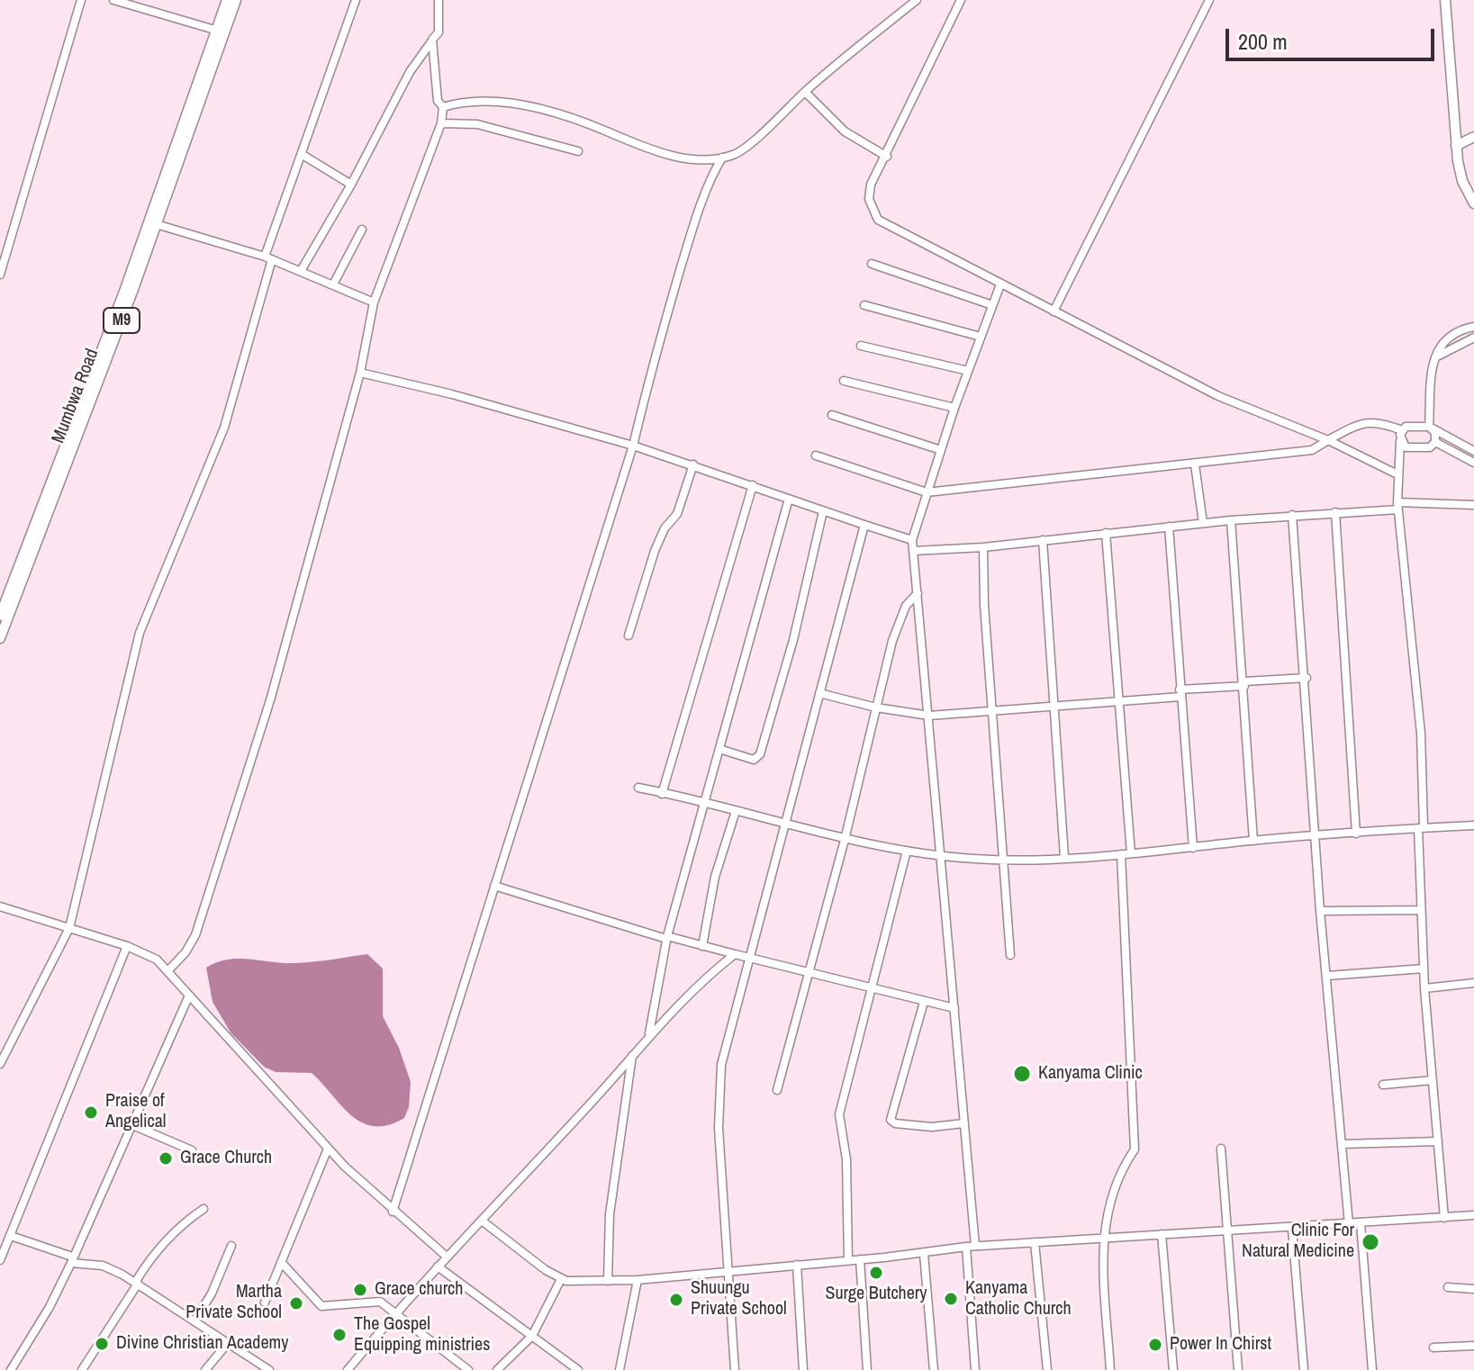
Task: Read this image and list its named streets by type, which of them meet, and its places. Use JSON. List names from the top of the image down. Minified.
{"streets":{"main road":["M9","Mumbwa Road"]},"places":["Kanyama Clinic","Praise of Angelical","Grace Church","Clinic For Natural Medicine","Surge Butchery","Grace church","Kanyama Catholic Church","Shuungu Private School","Martha Private School","The Gospel Equipping ministries","Divine Christian Academy","Power In Chirst"],"scale_bar":"200 m"}
